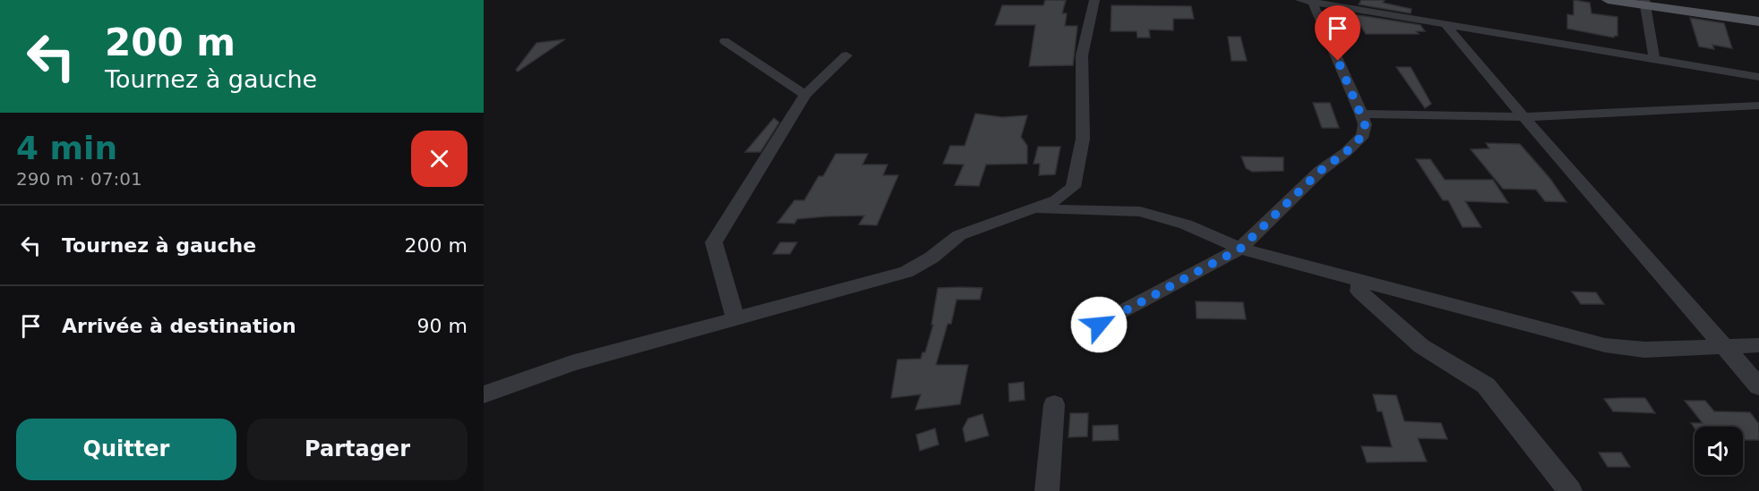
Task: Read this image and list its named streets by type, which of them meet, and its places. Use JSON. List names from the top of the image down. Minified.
{"page":{"turn":["200 m","Tournez à gauche"],"heading":["4 min","290 m · 07:01"],"list":[{"name":"Tournez à gauche","value":"200 m"},{"name":"Arrivée à destination","value":"90 m"}],"buttons":["Quitter","Partager"]}}
